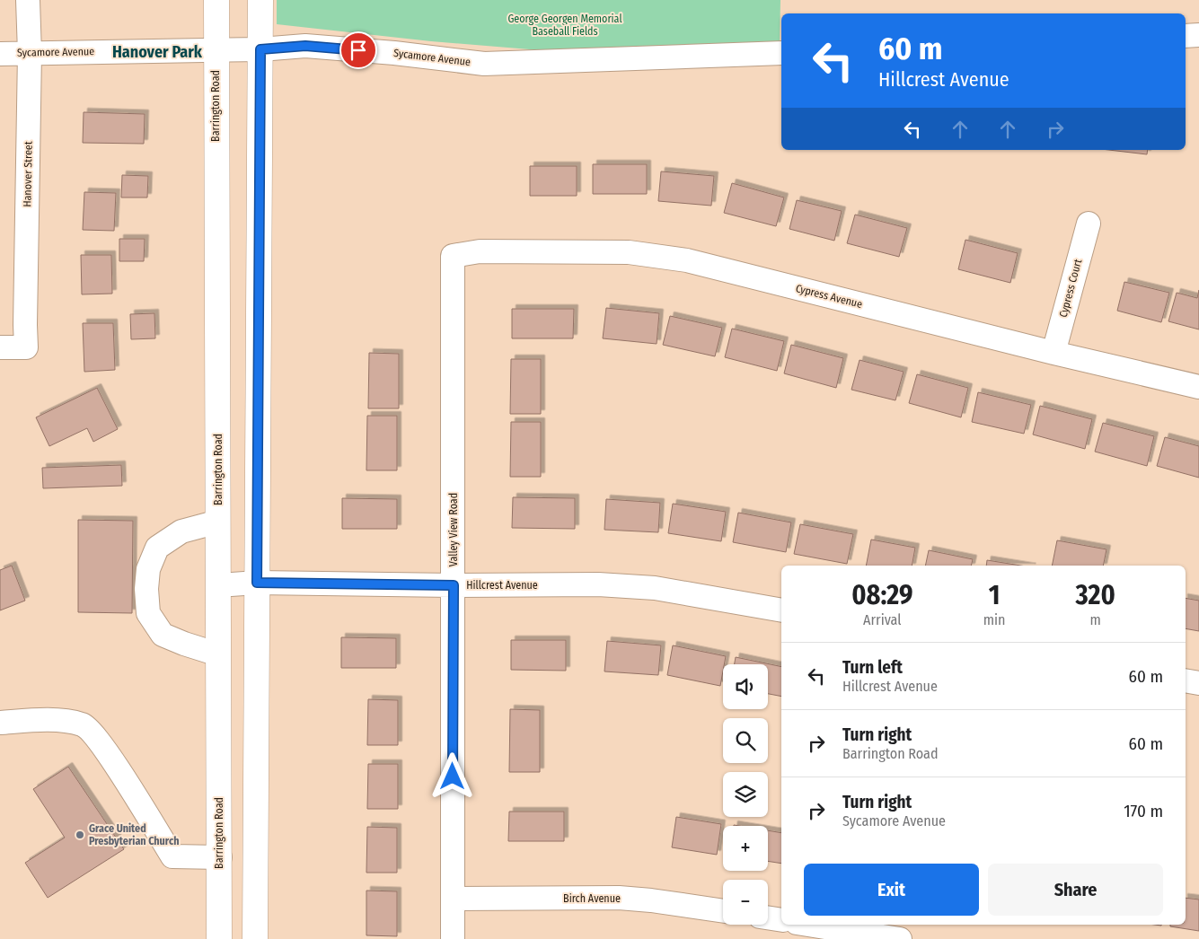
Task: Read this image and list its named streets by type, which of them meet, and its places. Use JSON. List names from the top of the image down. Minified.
{"streets":{"main road":["Barrington Road"],"street":["Sycamore Avenue","Hanover Street","Cypress Court","Cypress Avenue","Valley View Road","Hillcrest Avenue","Birch Avenue"]},"crossings":[["Sycamore Avenue","Barrington Road"],["Sycamore Avenue","Hanover Street"],["Barrington Road","Hillcrest Avenue"],["Cypress Court","Cypress Avenue"],["Cypress Avenue","Valley View Road"],["Valley View Road","Hillcrest Avenue"],["Valley View Road","Birch Avenue"]],"districts":["Hanover Park"],"parks":["George Georgen Memorial Baseball Fields"],"places":["Grace United Presbyterian Church"],"page":{"turn":["60 m","Hillcrest Avenue"],"eta":["08:29","Arrival","1","min","320","m"],"list":[{"name":"Turn left","note":"Hillcrest Avenue","value":"60 m"},{"name":"Turn right","note":"Barrington Road","value":"60 m"},{"name":"Turn right","note":"Sycamore Avenue","value":"170 m"}],"map_buttons":["+","−"],"buttons":["Exit","Share"]}}
